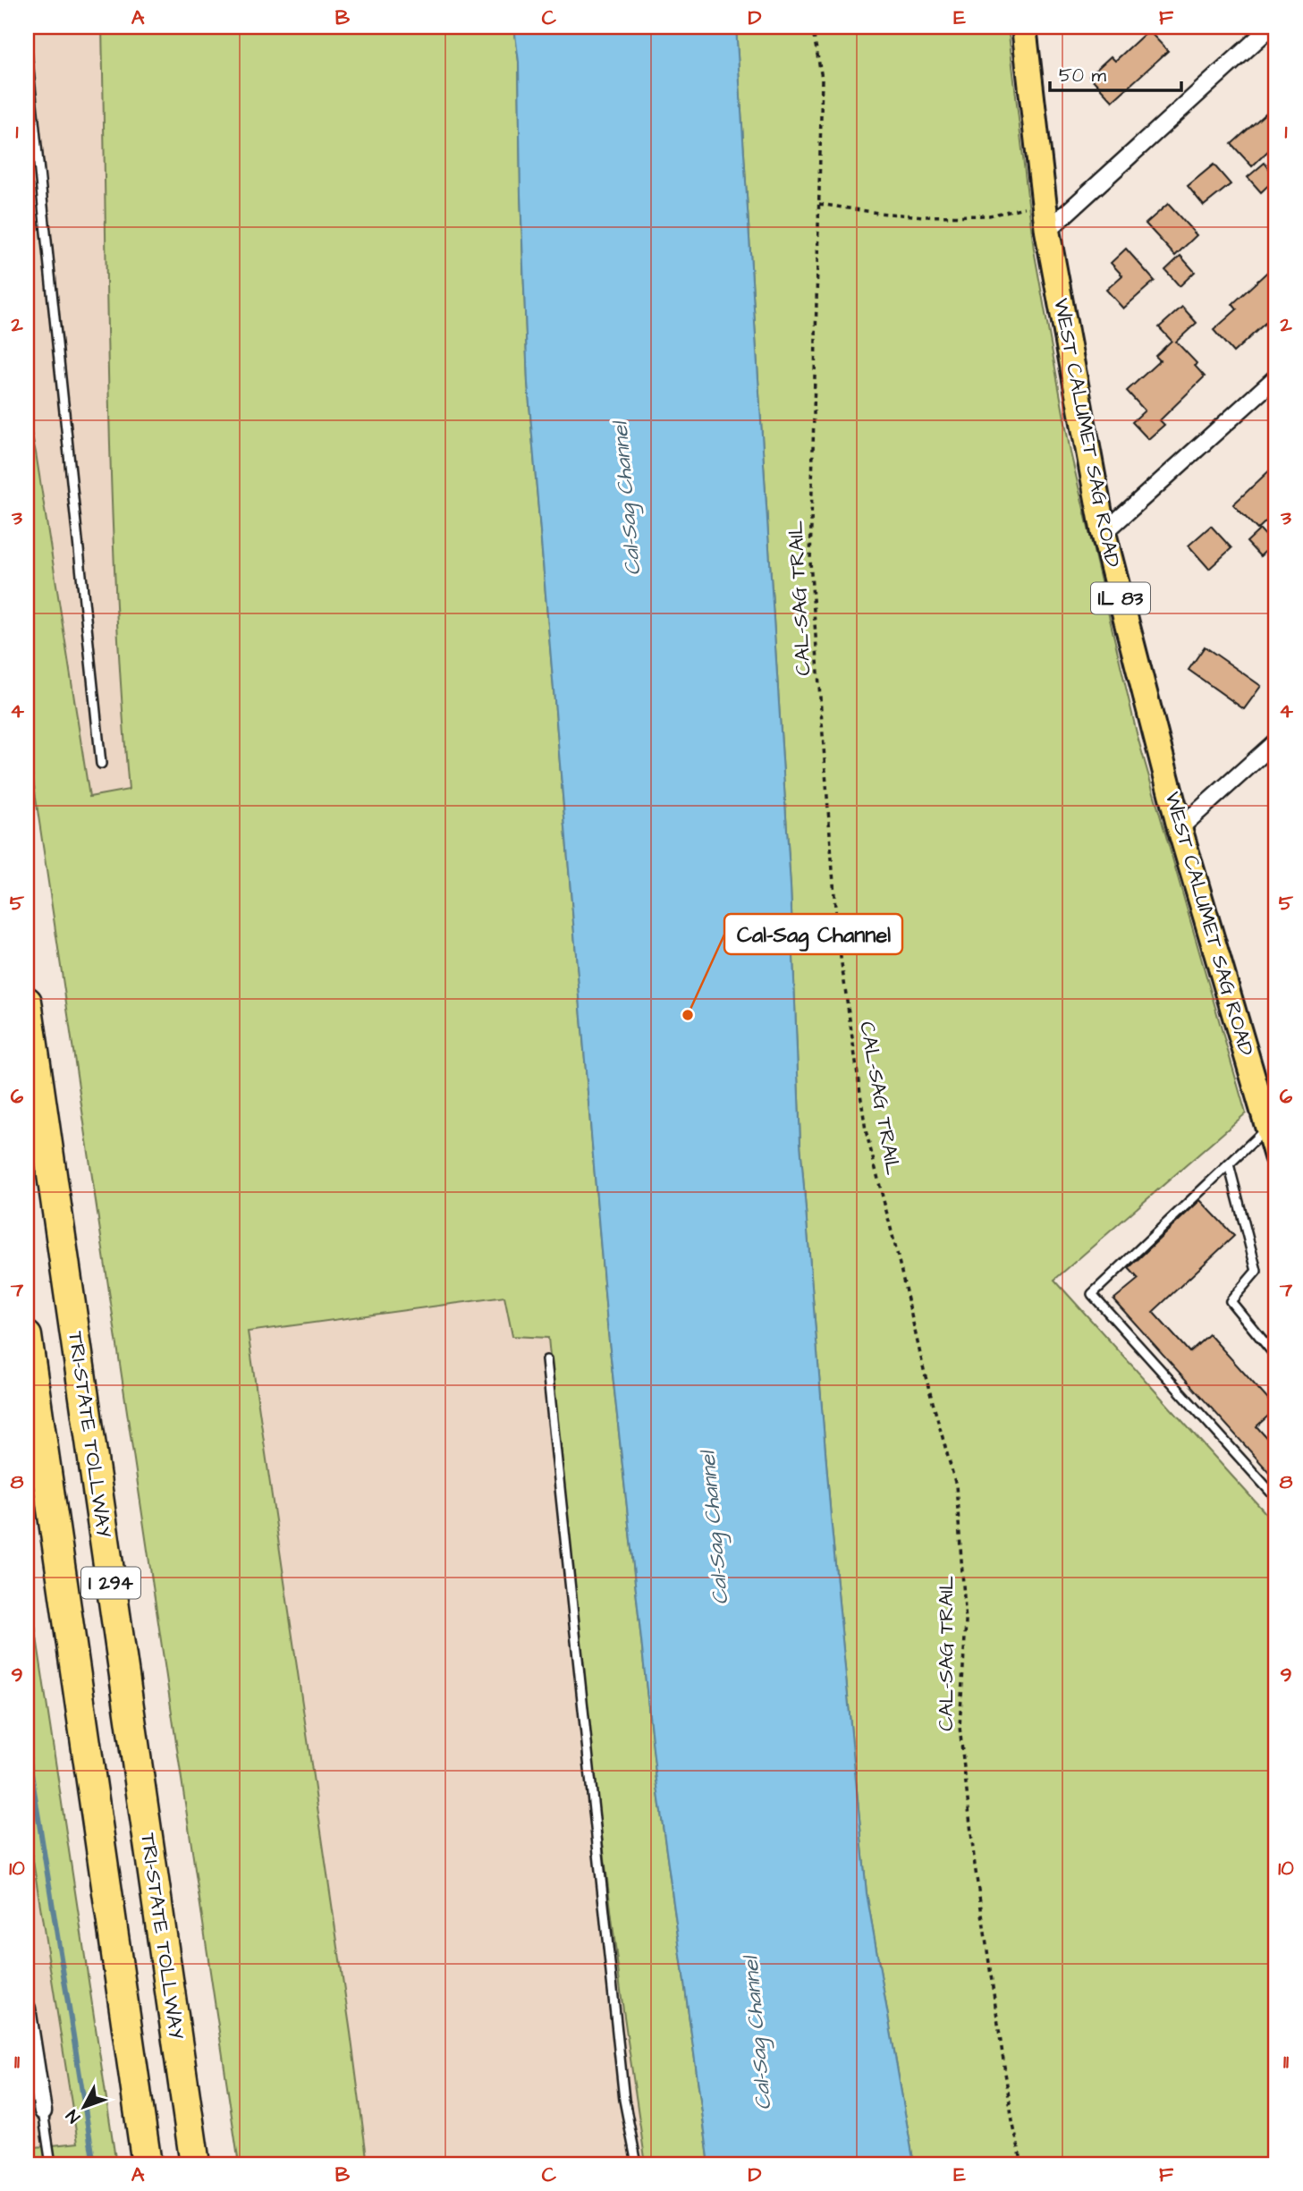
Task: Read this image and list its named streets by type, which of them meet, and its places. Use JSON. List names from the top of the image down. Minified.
{"streets":{"highway":["TRI-STATE TOLLWAY","I 294"],"main road":["WEST CALUMET SAG ROAD","IL 83"],"path":["CAL-SAG TRAIL"]},"water":["Cal-Sag Channel"],"places":["Cal-Sag Channel"],"scale_bar":"50 m","north":"bottom left","grid":{"columns":["A","B","C","D","E","F"],"rows":["1","2","3","4","5","6","7","8","9","10","11"]}}
